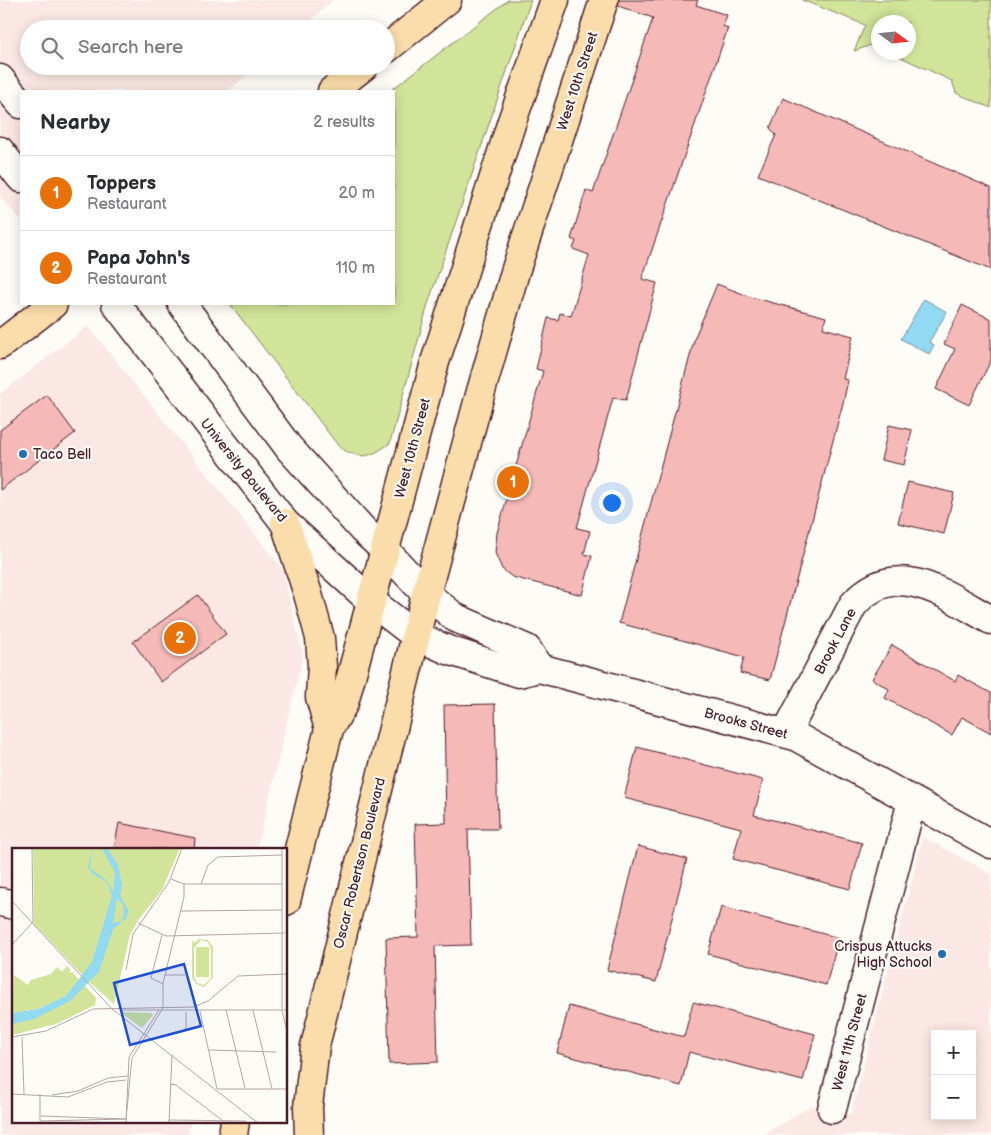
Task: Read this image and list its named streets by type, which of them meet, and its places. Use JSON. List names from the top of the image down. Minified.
{"streets":{"main road":["West 10th Street","Oscar Robertson Boulevard"],"street":["University Boulevard","Brook Lane","Brooks Street","West 11th Street"]},"crossings":[["West 10th Street","University Boulevard"],["West 10th Street","Oscar Robertson Boulevard"],["University Boulevard","Brooks Street"],["University Boulevard","Oscar Robertson Boulevard"],["Brook Lane","Brooks Street"],["Brooks Street","Oscar Robertson Boulevard"],["Brooks Street","West 11th Street"]],"places":["Taco Bell","Crispus Attucks High School"],"north":"right","page":{"search":"Search here","heading":["Nearby","2 results"],"list":[{"mark":"1","name":"Toppers","note":"Restaurant","value":"20 m"},{"mark":"2","name":"Papa John's","note":"Restaurant","value":"110 m"}],"pins":["1","2"],"map_buttons":["+","−"]}}
